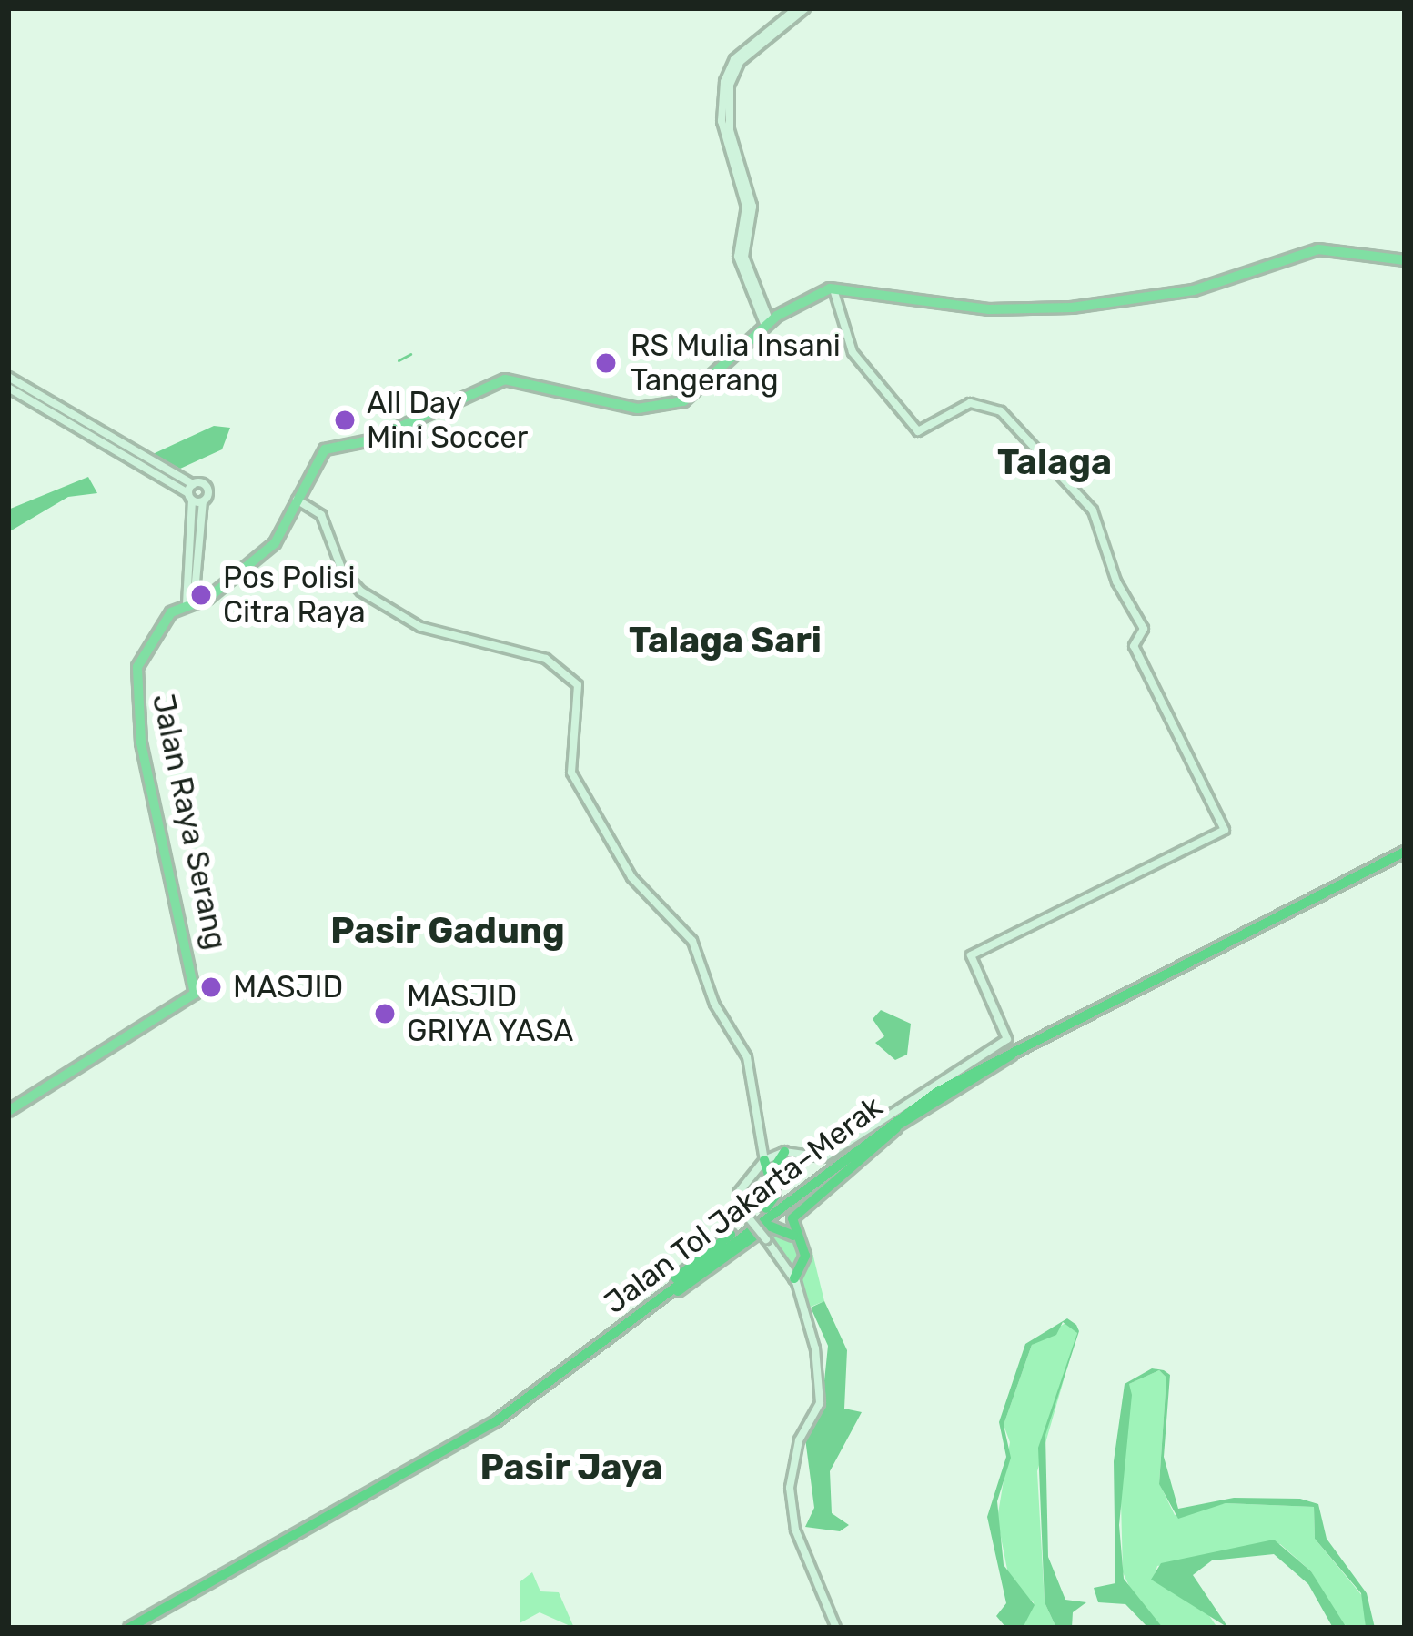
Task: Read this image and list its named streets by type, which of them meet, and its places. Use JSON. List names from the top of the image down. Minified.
{"streets":{"highway":["Jalan Raya Serang","Jalan Tol Jakarta–Merak"]},"districts":["Talaga","Talaga Sari","Pasir Gadung","Pasir Jaya"],"places":["RS Mulia Insani Tangerang","All Day Mini Soccer","Pos Polisi Citra Raya","MASJID","MASJID GRIYA YASA"]}
